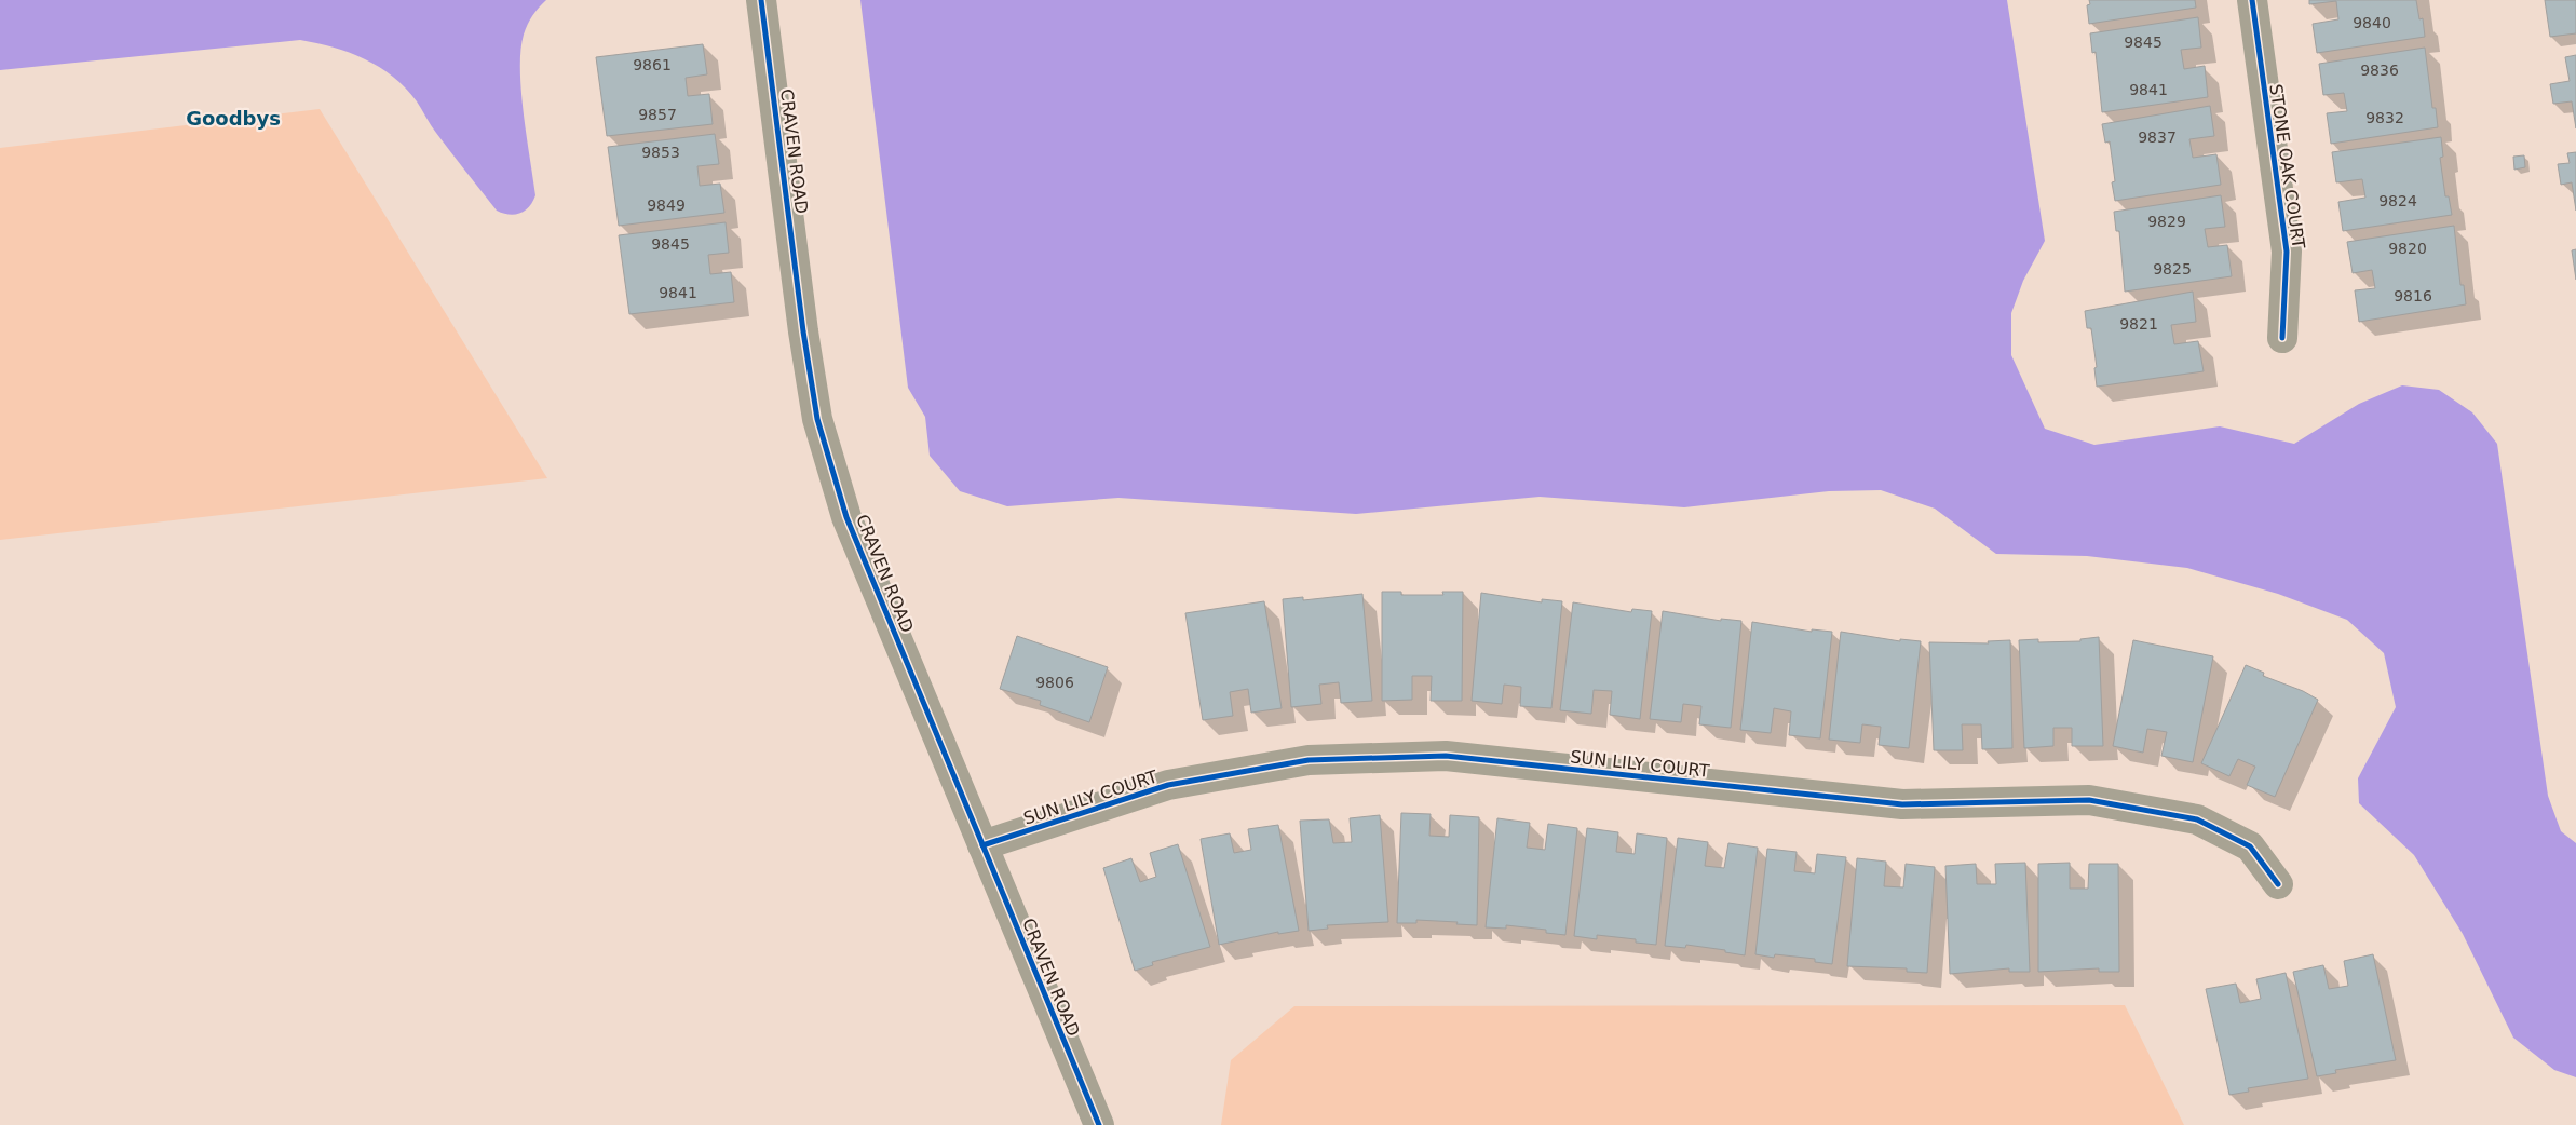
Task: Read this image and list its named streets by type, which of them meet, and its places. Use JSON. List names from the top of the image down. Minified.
{"streets":{"street":["CRAVEN ROAD","STONE OAK COURT","SUN LILY COURT"]},"crossings":[["CRAVEN ROAD","SUN LILY COURT"]],"districts":["Goodbys"],"house_numbers":["9840","9845","9861","9836","9841","9857","9832","9837","9853","9824","9849","9829","9845","9820","9825","9841","9816","9821","9806"]}
